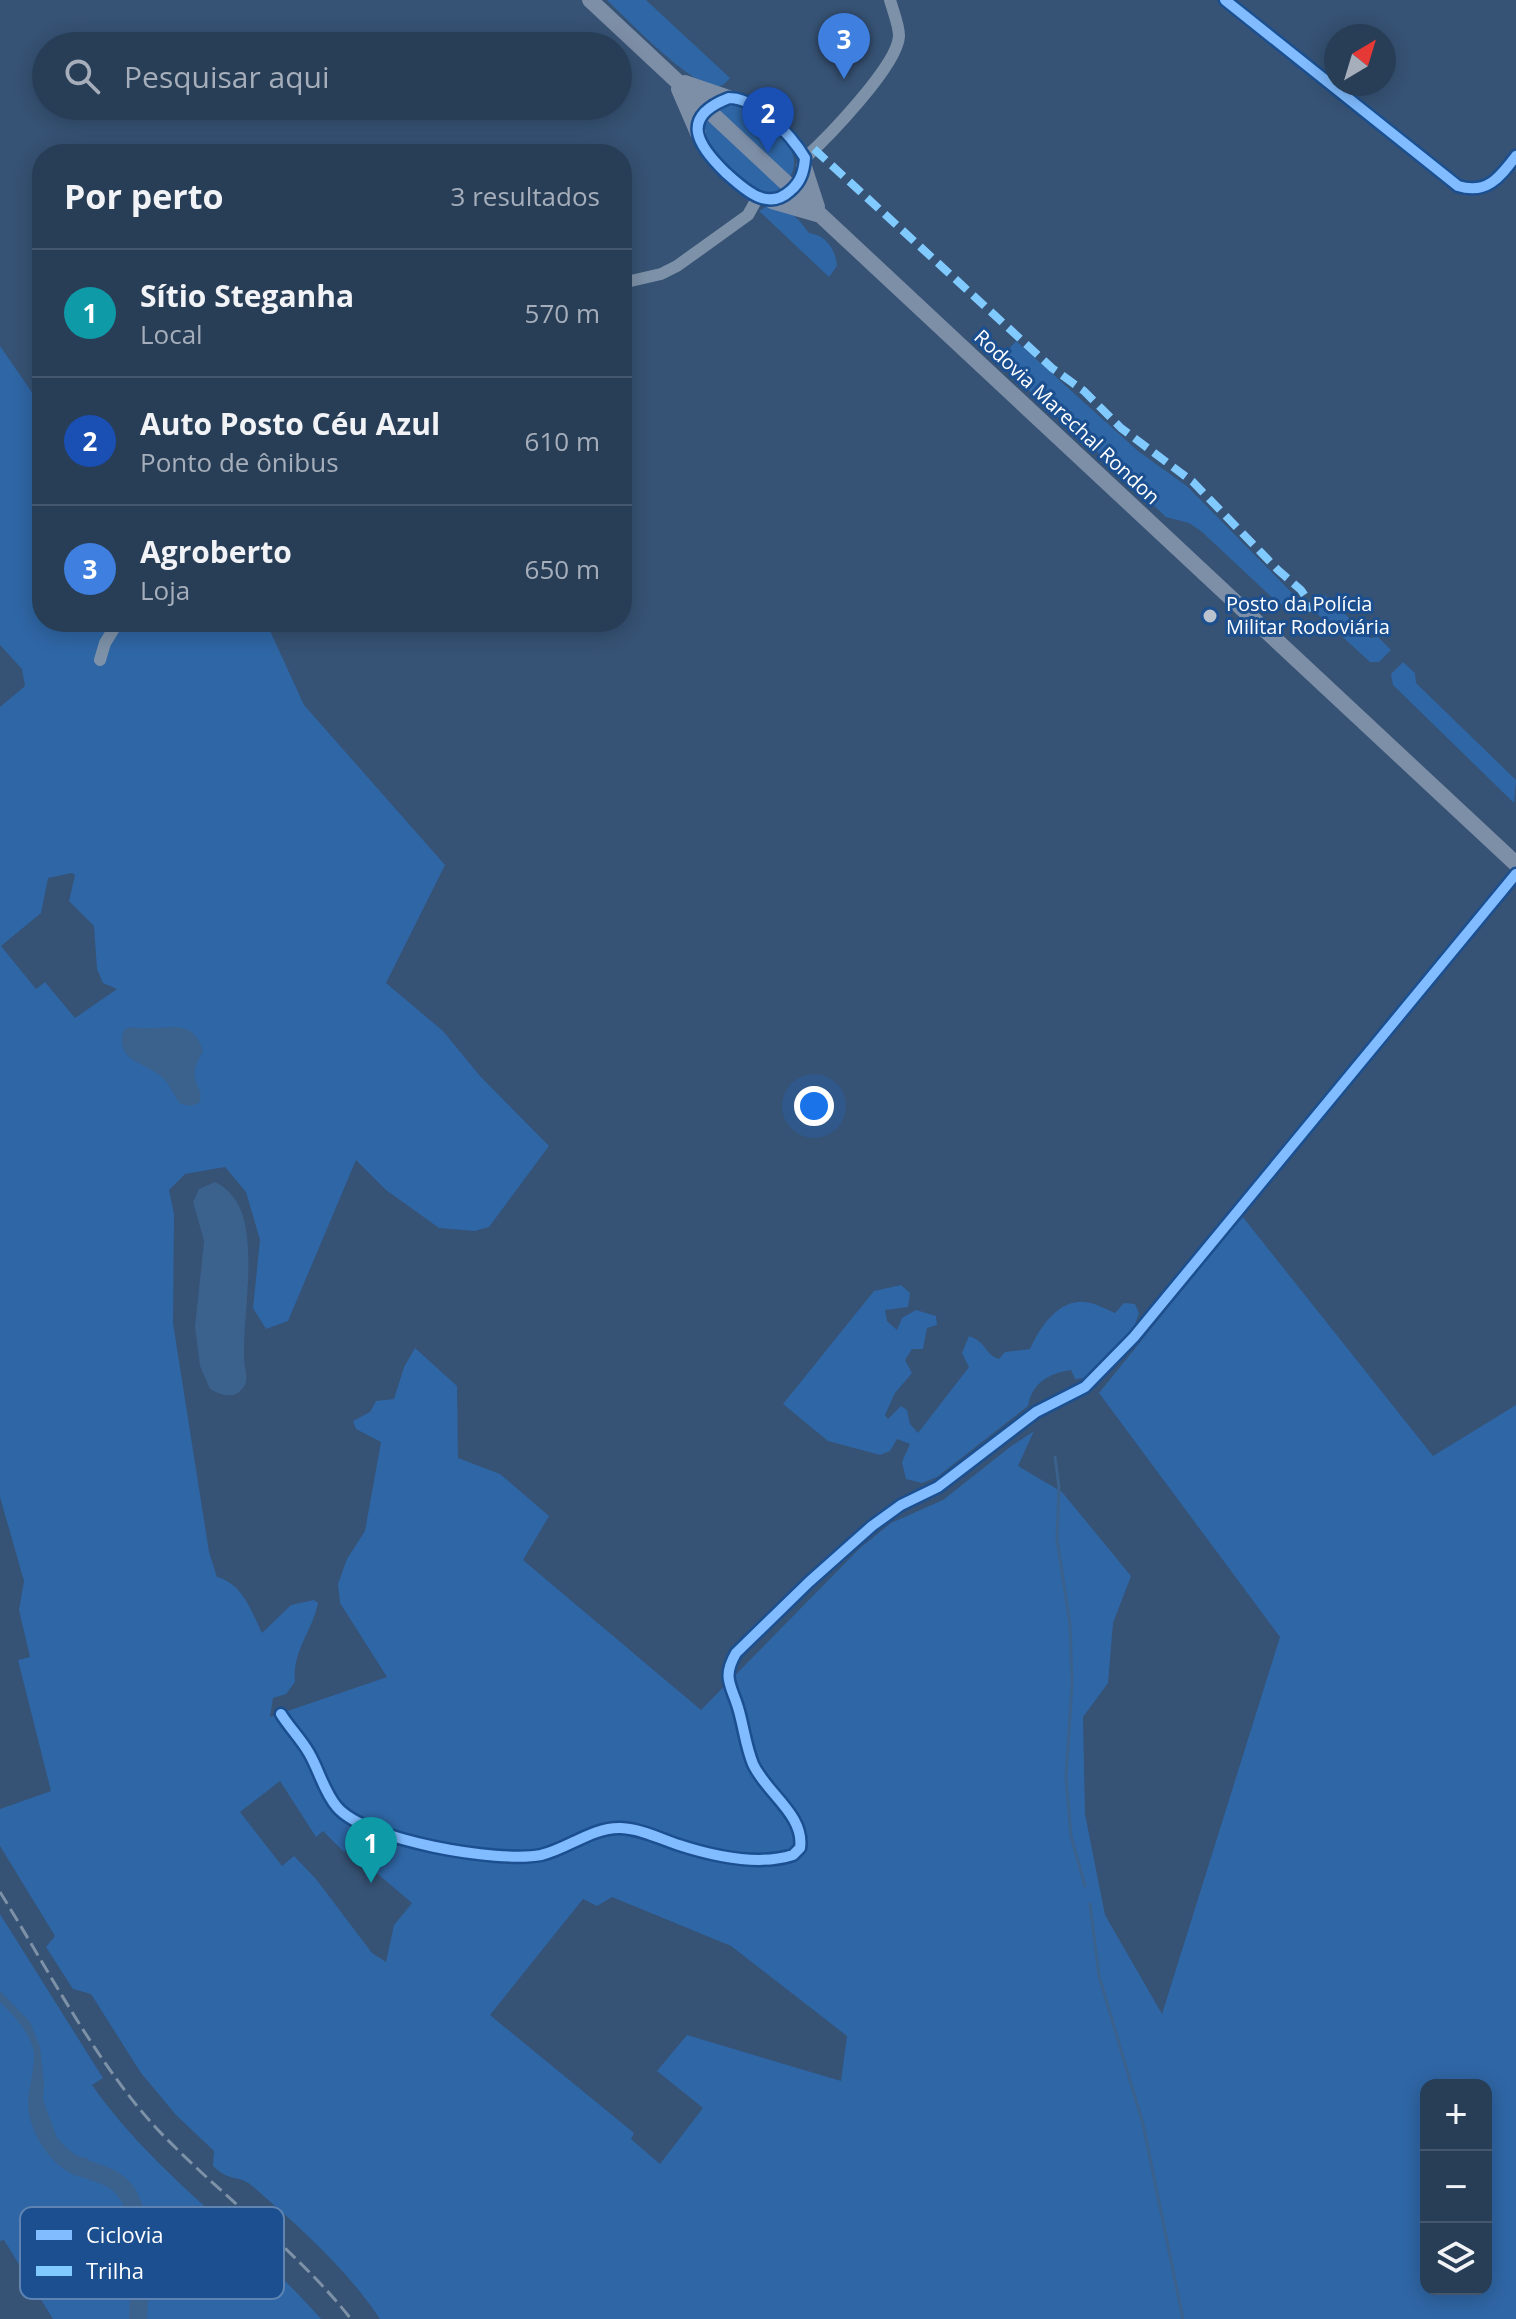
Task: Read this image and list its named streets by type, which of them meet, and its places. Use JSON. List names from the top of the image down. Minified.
{"streets":{"main road":["Rodovia Marechal Rondon"]},"places":["Posto da Polícia Militar Rodoviária"],"legend":["Ciclovia","Trilha"],"north":"top right","page":{"pins":["3","2","1"],"search":"Pesquisar aqui","heading":["Por perto","3 resultados"],"list":[{"mark":"1","name":"Sítio Steganha","note":"Local","value":"570 m"},{"mark":"2","name":"Auto Posto Céu Azul","note":"Ponto de ônibus","value":"610 m"},{"mark":"3","name":"Agroberto","note":"Loja","value":"650 m"}],"map_buttons":["+","−"]}}
